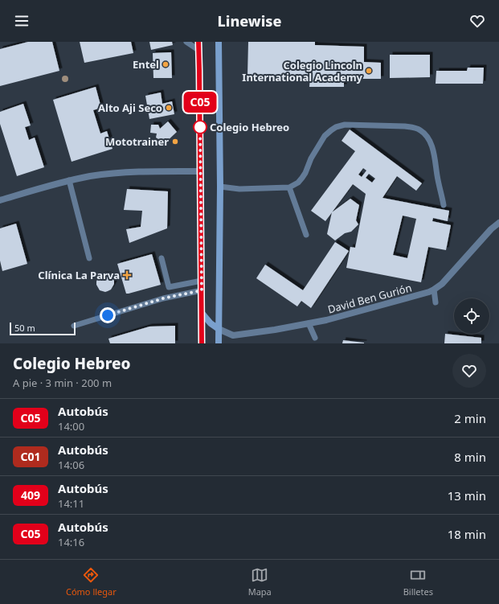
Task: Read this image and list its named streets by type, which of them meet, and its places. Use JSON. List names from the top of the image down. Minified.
{"streets":{"street":["David Ben Gurión"]},"places":{"other":["Entel","Colegio Lincoln International Academy","Alto Aji Seco","Colegio Hebreo","Mototrainer"],"health":["Clínica La Parva"]},"lines":["bus line C05"],"scale_bar":"50 m","page":{"header":"Linewise","on_map":"C05","scale":"50 m","heading":["Colegio Hebreo","A pie · 3 min · 200 m"],"list":[{"mark":"C05","name":"Autobús","note":"14:00","value":"2 min"},{"mark":"C01","name":"Autobús","note":"14:06","value":"8 min"},{"mark":"409","name":"Autobús","note":"14:11","value":"13 min"},{"mark":"C05","name":"Autobús","note":"14:16","value":"18 min"}],"tabs":["Cómo llegar","Mapa","Billetes"]}}
